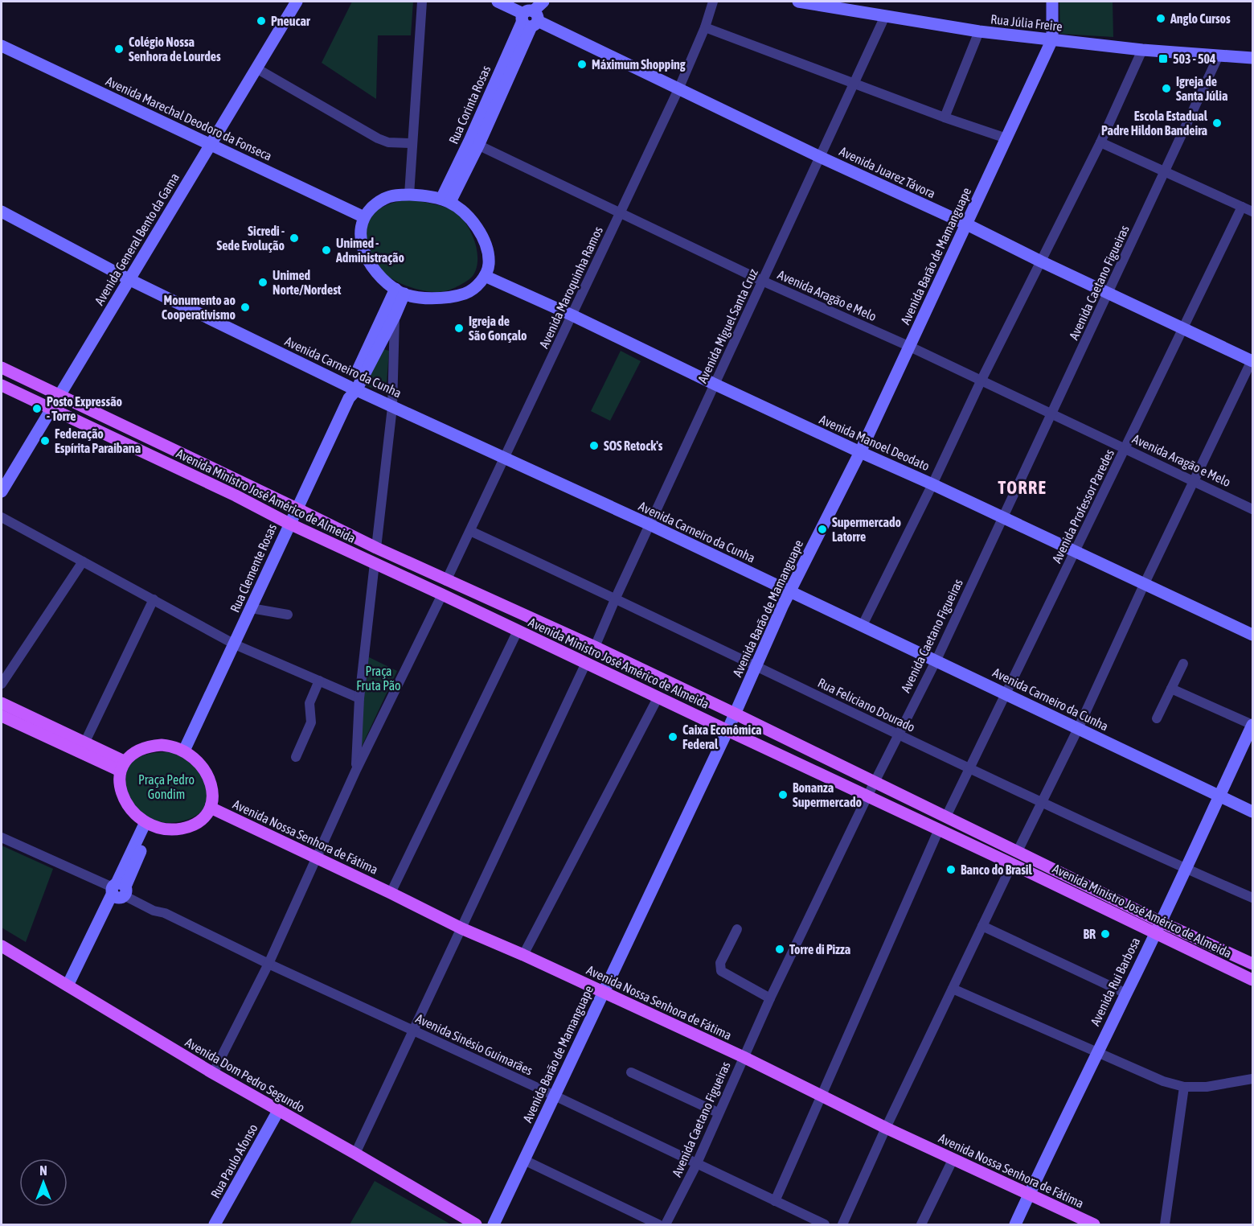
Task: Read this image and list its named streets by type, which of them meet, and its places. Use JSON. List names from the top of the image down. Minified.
{"streets":{"main road":["Avenida Ministro José Américo de Almeida","Avenida Nossa Senhora de Fátima","Avenida Dom Pedro Segundo"],"street":["Rua Júlia Freire","Rua Corinta Rosas","Avenida Marechal Deodoro da Fonseca","Avenida Juarez Távora","Avenida General Bento da Gama","Avenida Barão de Mamanguape","Avenida Caetano Figueiras","Avenida Maroquinha Ramos","Avenida Aragão e Melo","Avenida Miguel Santa Cruz","Avenida Carneiro da Cunha","Avenida Manoel Deodato","Avenida Professor Paredes","Rua Clemente Rosas","Rua Feliciano Dourado","Avenida Rui Barbosa","Avenida Sinésio Guimarães","Rua Paulo Afonso"]},"crossings":[["Rua Júlia Freire","Avenida Barão de Mamanguape"],["Rua Júlia Freire","Avenida Caetano Figueiras"],["Rua Júlia Freire","Avenida Miguel Santa Cruz"],["Rua Corinta Rosas","Avenida Marechal Deodoro da Fonseca"],["Rua Corinta Rosas","Avenida Juarez Távora"],["Rua Corinta Rosas","Avenida Aragão e Melo"],["Rua Corinta Rosas","Avenida Manoel Deodato"],["Rua Corinta Rosas","Rua Clemente Rosas"],["Avenida Marechal Deodoro da Fonseca","Avenida General Bento da Gama"],["Avenida Marechal Deodoro da Fonseca","Avenida Manoel Deodato"],["Avenida Marechal Deodoro da Fonseca","Rua Clemente Rosas"],["Avenida Juarez Távora","Avenida Barão de Mamanguape"],["Avenida Juarez Távora","Avenida Caetano Figueiras"],["Avenida Juarez Távora","Avenida Maroquinha Ramos"],["Avenida Juarez Távora","Avenida Miguel Santa Cruz"],["Avenida Juarez Távora","Avenida Professor Paredes"],["Avenida General Bento da Gama","Avenida Carneiro da Cunha"],["Avenida General Bento da Gama","Avenida Ministro José Américo de Almeida"],["Avenida Barão de Mamanguape","Avenida Aragão e Melo"],["Avenida Barão de Mamanguape","Avenida Carneiro da Cunha"],["Avenida Barão de Mamanguape","Avenida Manoel Deodato"],["Avenida Barão de Mamanguape","Avenida Ministro José Américo de Almeida"],["Avenida Barão de Mamanguape","Rua Feliciano Dourado"],["Avenida Barão de Mamanguape","Avenida Nossa Senhora de Fátima"],["Avenida Barão de Mamanguape","Avenida Sinésio Guimarães"],["Avenida Caetano Figueiras","Avenida Aragão e Melo"],["Avenida Caetano Figueiras","Avenida Carneiro da Cunha"],["Avenida Caetano Figueiras","Avenida Manoel Deodato"],["Avenida Caetano Figueiras","Avenida Ministro José Américo de Almeida"],["Avenida Caetano Figueiras","Rua Feliciano Dourado"],["Avenida Caetano Figueiras","Avenida Nossa Senhora de Fátima"],["Avenida Caetano Figueiras","Avenida Sinésio Guimarães"],["Avenida Maroquinha Ramos","Avenida Aragão e Melo"],["Avenida Maroquinha Ramos","Avenida Carneiro da Cunha"],["Avenida Maroquinha Ramos","Avenida Manoel Deodato"],["Avenida Maroquinha Ramos","Avenida Ministro José Américo de Almeida"],["Avenida Maroquinha Ramos","Rua Feliciano Dourado"],["Avenida Aragão e Melo","Avenida Miguel Santa Cruz"],["Avenida Aragão e Melo","Avenida Professor Paredes"],["Avenida Miguel Santa Cruz","Avenida Carneiro da Cunha"],["Avenida Miguel Santa Cruz","Avenida Manoel Deodato"],["Avenida Miguel Santa Cruz","Avenida Ministro José Américo de Almeida"],["Avenida Miguel Santa Cruz","Rua Feliciano Dourado"],["Avenida Carneiro da Cunha","Avenida Professor Paredes"],["Avenida Carneiro da Cunha","Rua Clemente Rosas"],["Avenida Carneiro da Cunha","Avenida Rui Barbosa"],["Avenida Manoel Deodato","Avenida Professor Paredes"],["Avenida Manoel Deodato","Rua Clemente Rosas"],["Avenida Ministro José Américo de Almeida","Avenida Professor Paredes"],["Avenida Ministro José Américo de Almeida","Rua Clemente Rosas"],["Avenida Ministro José Américo de Almeida","Avenida Rui Barbosa"],["Avenida Professor Paredes","Rua Feliciano Dourado"],["Rua Clemente Rosas","Avenida Nossa Senhora de Fátima"],["Rua Feliciano Dourado","Avenida Rui Barbosa"],["Avenida Nossa Senhora de Fátima","Avenida Rui Barbosa"],["Avenida Dom Pedro Segundo","Rua Paulo Afonso"]],"districts":["TORRE"],"parks":["Praça Fruta Pão","Praça Pedro Gondim"],"places":{"other":["Anglo Cursos","Pneucar","Colégio Nossa Senhora de Lourdes","Máximum Shopping","Igreja de Santa Júlia","Escola Estadual Padre Hildon Bandeira","Sicredi - Sede Evolução","Unimed - Administração","Unimed Norte/Nordest","Monumento ao Cooperativismo","Igreja de São Gonçalo","Posto Expressão - Torre","Federação Espírita Paraibana","SOS Retock's","Supermercado Latorre","Caixa Econômica Federal","Bonanza Supermercado","Banco do Brasil","BR","Torre di Pizza"],"transit":["503 - 504"]},"north":"top"}
